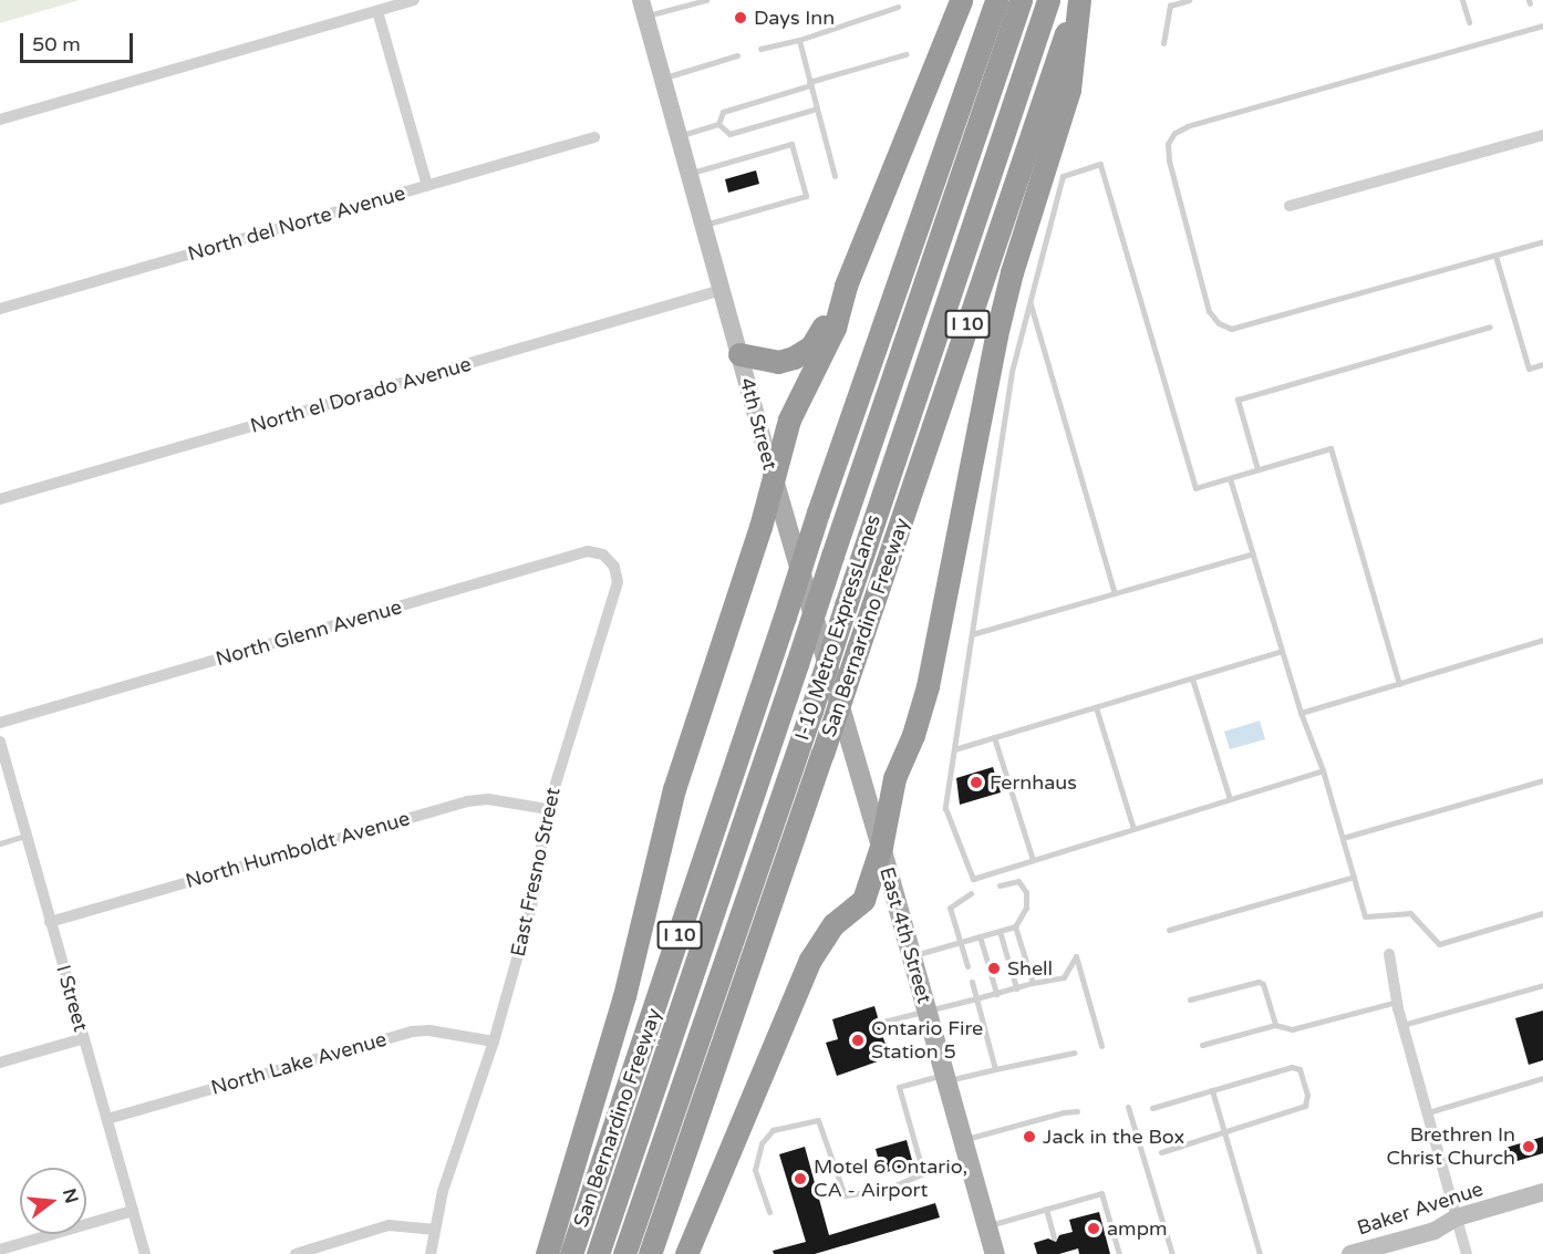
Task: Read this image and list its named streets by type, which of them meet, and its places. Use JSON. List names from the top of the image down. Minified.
{"streets":{"highway":["I 10","I-10 Metro ExpressLanes","San Bernardino Freeway"],"main road":["4th Street","East 4th Street","Baker Avenue"],"street":["North del Norte Avenue","North el Dorado Avenue","North Glenn Avenue","North Humboldt Avenue","East Fresno Street","I Street","North Lake Avenue"]},"crossings":[["North el Dorado Avenue","4th Street"],["4th Street","East 4th Street"],["North Glenn Avenue","East Fresno Street"],["North Humboldt Avenue","East Fresno Street"],["North Humboldt Avenue","I Street"],["East Fresno Street","North Lake Avenue"],["I Street","North Lake Avenue"]],"places":["Days Inn","Fernhaus","Shell","Ontario Fire Station 5","Jack in the Box","Brethren In Christ Church","Motel 6 Ontario, CA - Airport","ampm"],"scale_bar":"50 m","north":"right"}
